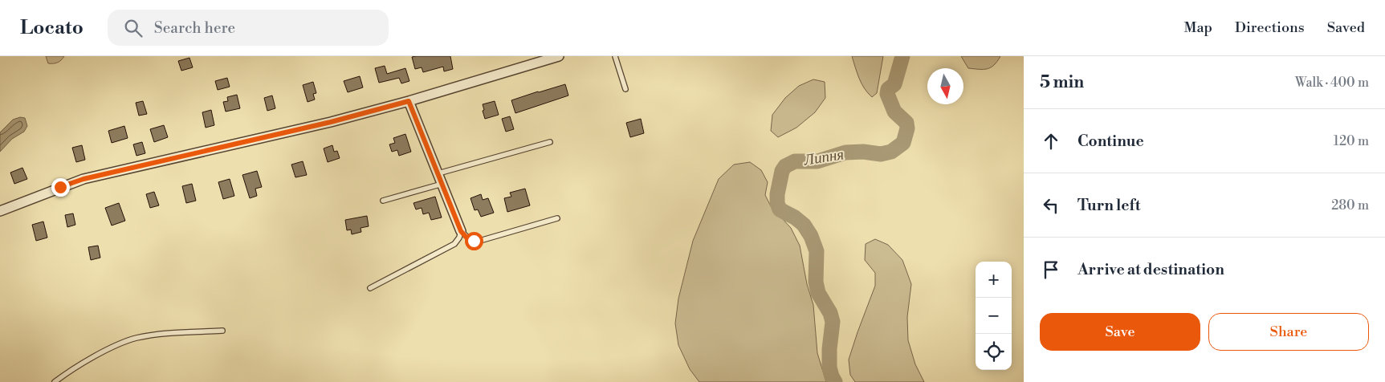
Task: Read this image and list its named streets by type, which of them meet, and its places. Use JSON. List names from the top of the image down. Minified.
{"water":["Липня"],"north":"bottom","page":{"header":"Locato","search":"Search here","nav":["Map","Directions","Saved"],"heading":["5 min","Walk · 400 m"],"list":[["Continue","120 m"],["Turn left","280 m"],"Arrive at destination"],"map_buttons":["+","−"],"buttons":["Save","Share"]}}
